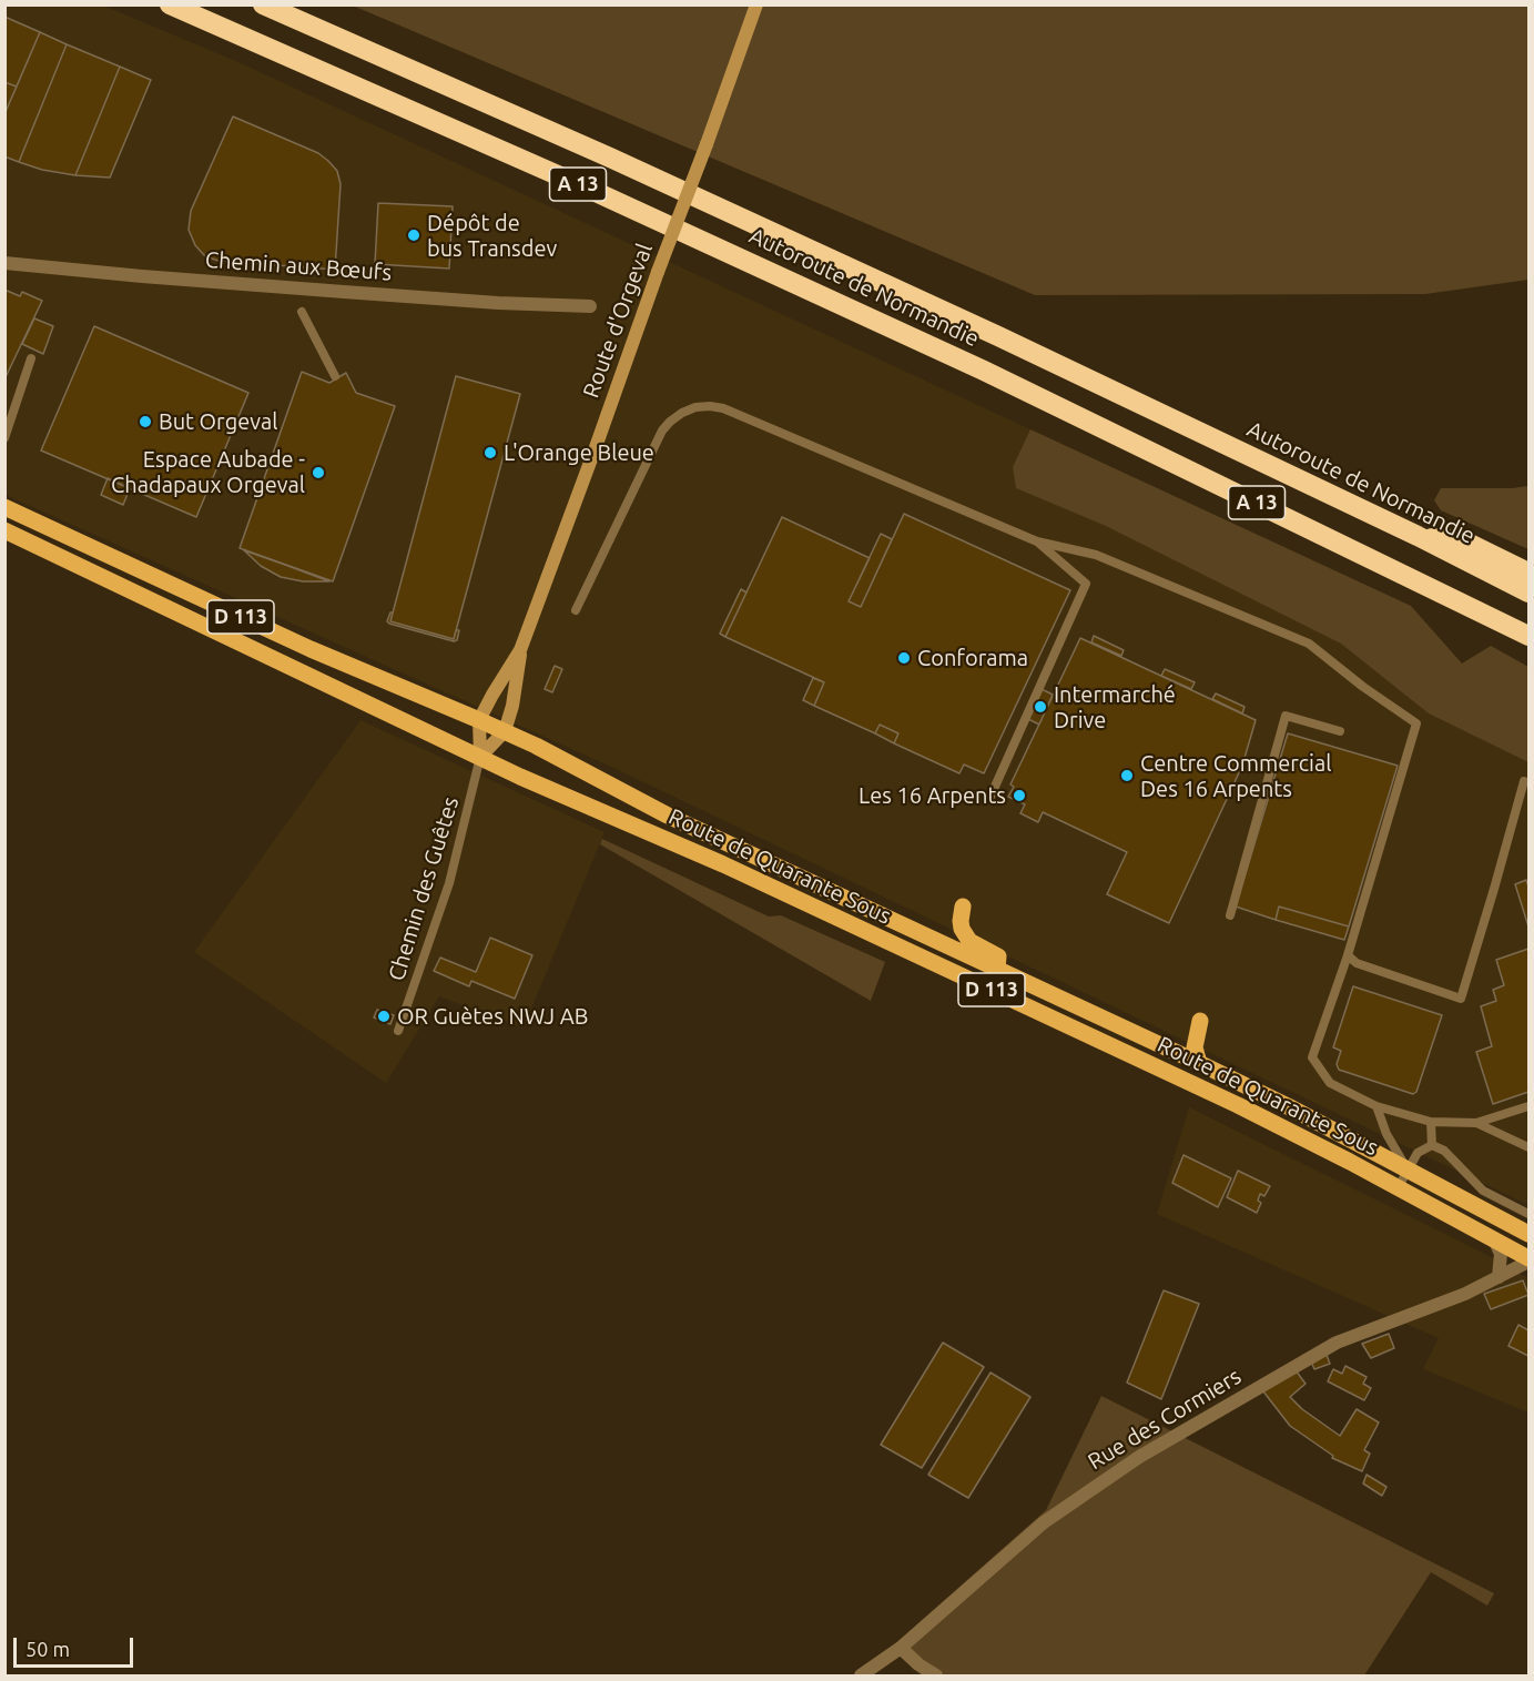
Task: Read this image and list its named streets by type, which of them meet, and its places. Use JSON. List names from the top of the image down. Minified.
{"streets":{"highway":["A 13","Autoroute de Normandie"],"main road":["D 113","Route de Quarante Sous"],"street":["Chemin aux Bœufs","Route d'Orgeval","Rue des Cormiers"],"lane":["Chemin des Guêtes"]},"crossings":[["Route d'Orgeval","Route de Quarante Sous"],["Route de Quarante Sous","Chemin des Guêtes"],["Route de Quarante Sous","Rue des Cormiers"]],"places":["Dépôt de bus Transdev","But Orgeval","L'Orange Bleue","Espace Aubade - Chadapaux Orgeval","Conforama","Intermarché Drive","Centre Commercial Des 16 Arpents","Les 16 Arpents","OR Guètes NWJ AB"],"scale_bar":"50 m"}
